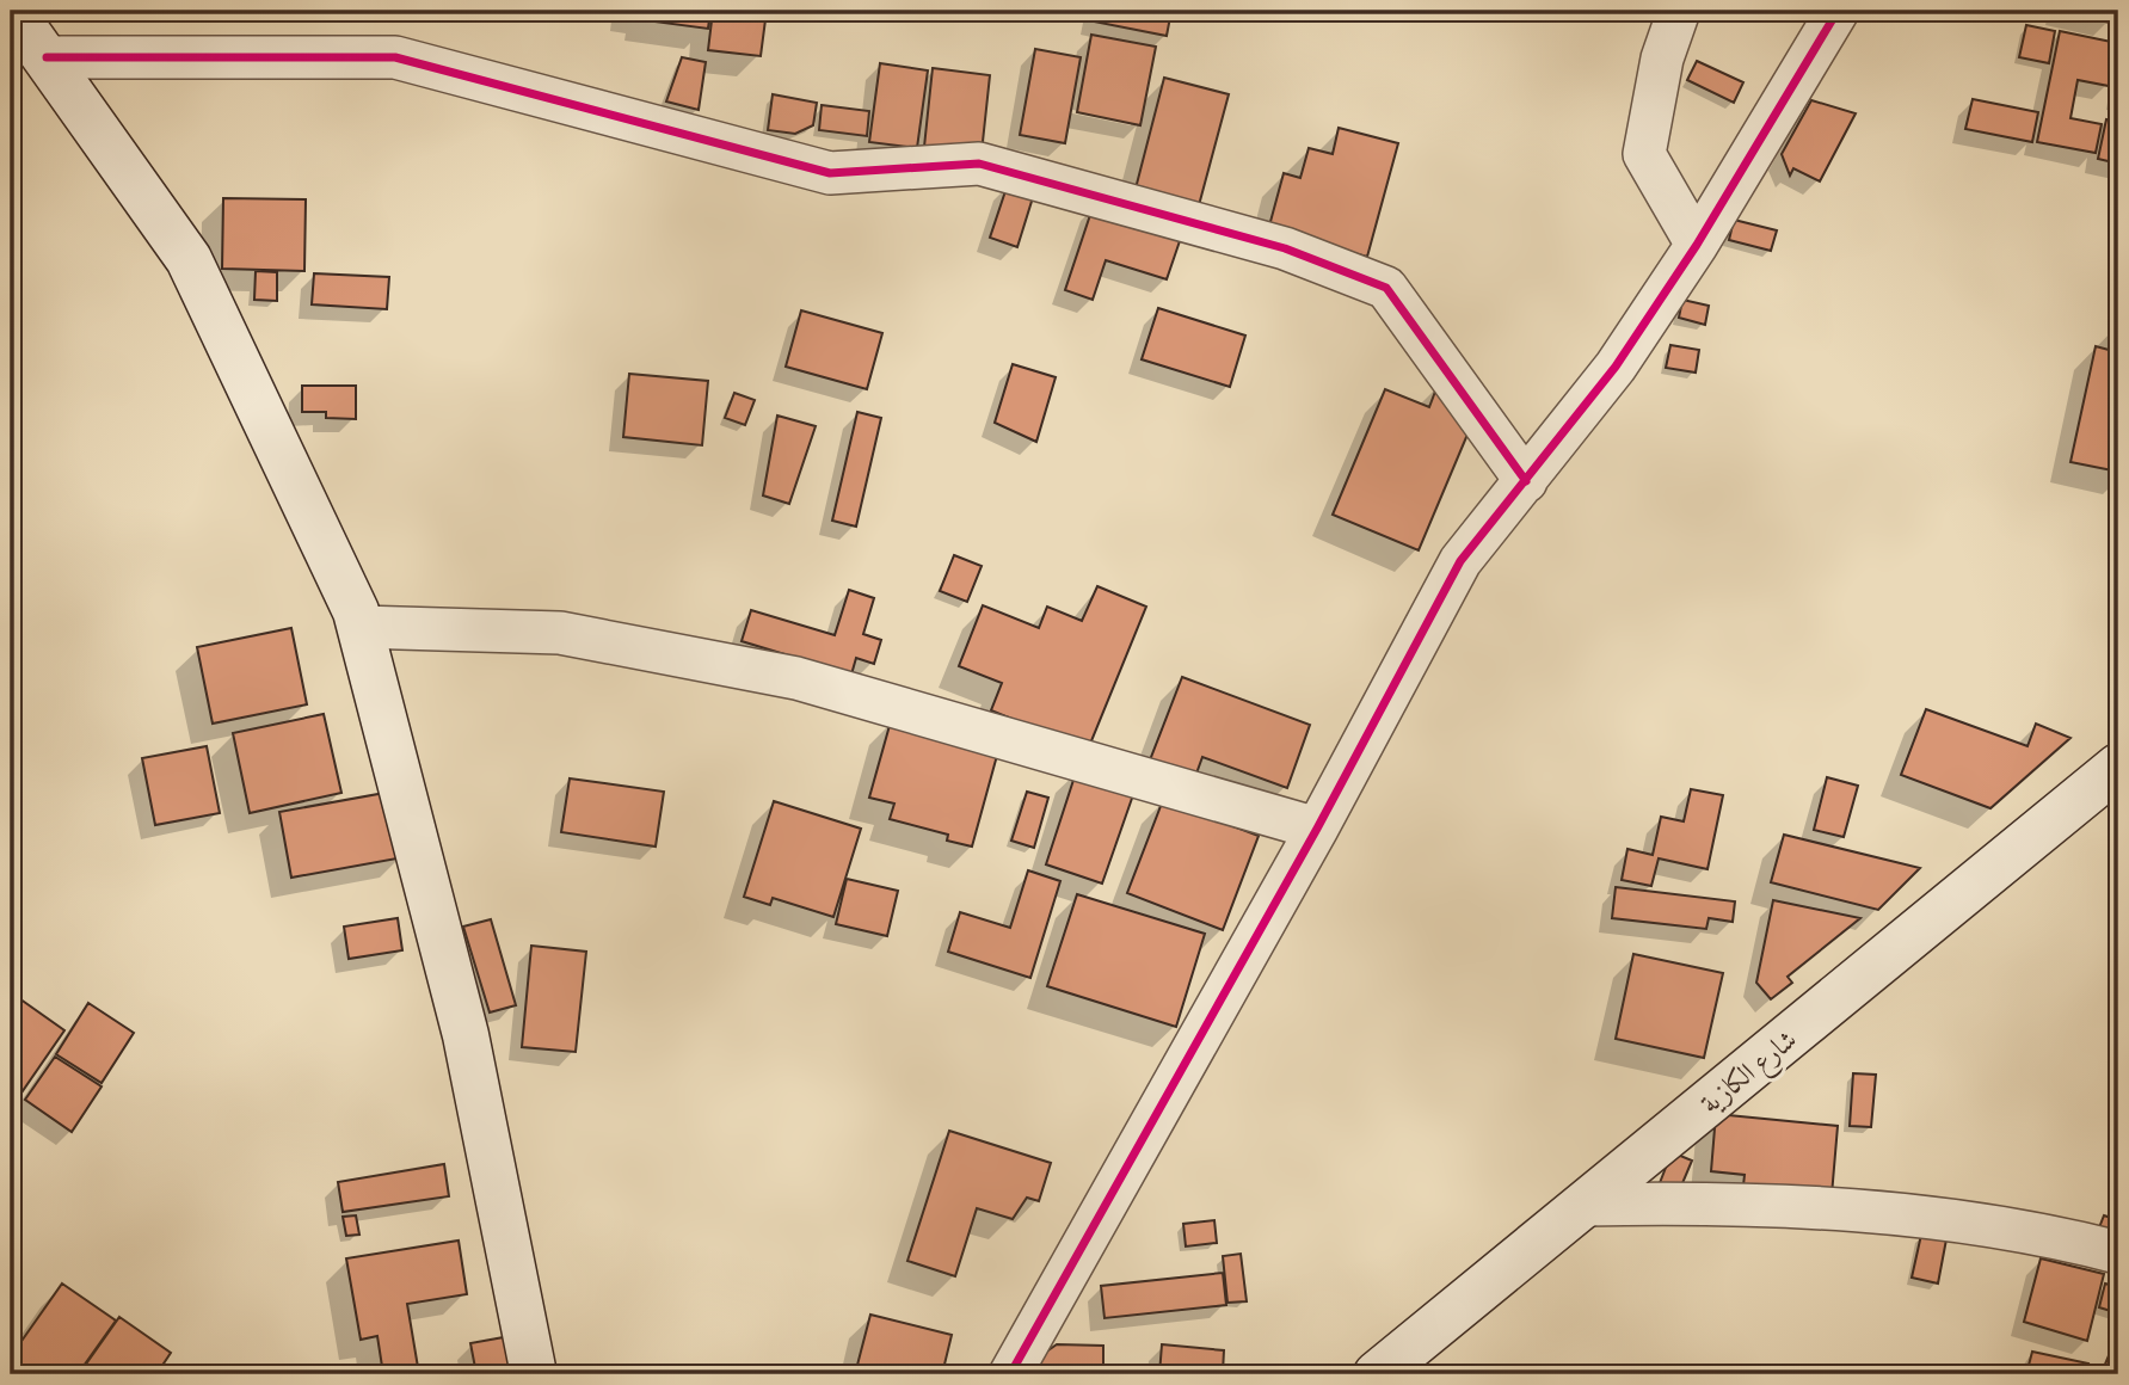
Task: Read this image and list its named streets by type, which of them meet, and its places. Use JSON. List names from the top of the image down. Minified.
{"streets":{"street":["شارع الكازية"]}}
